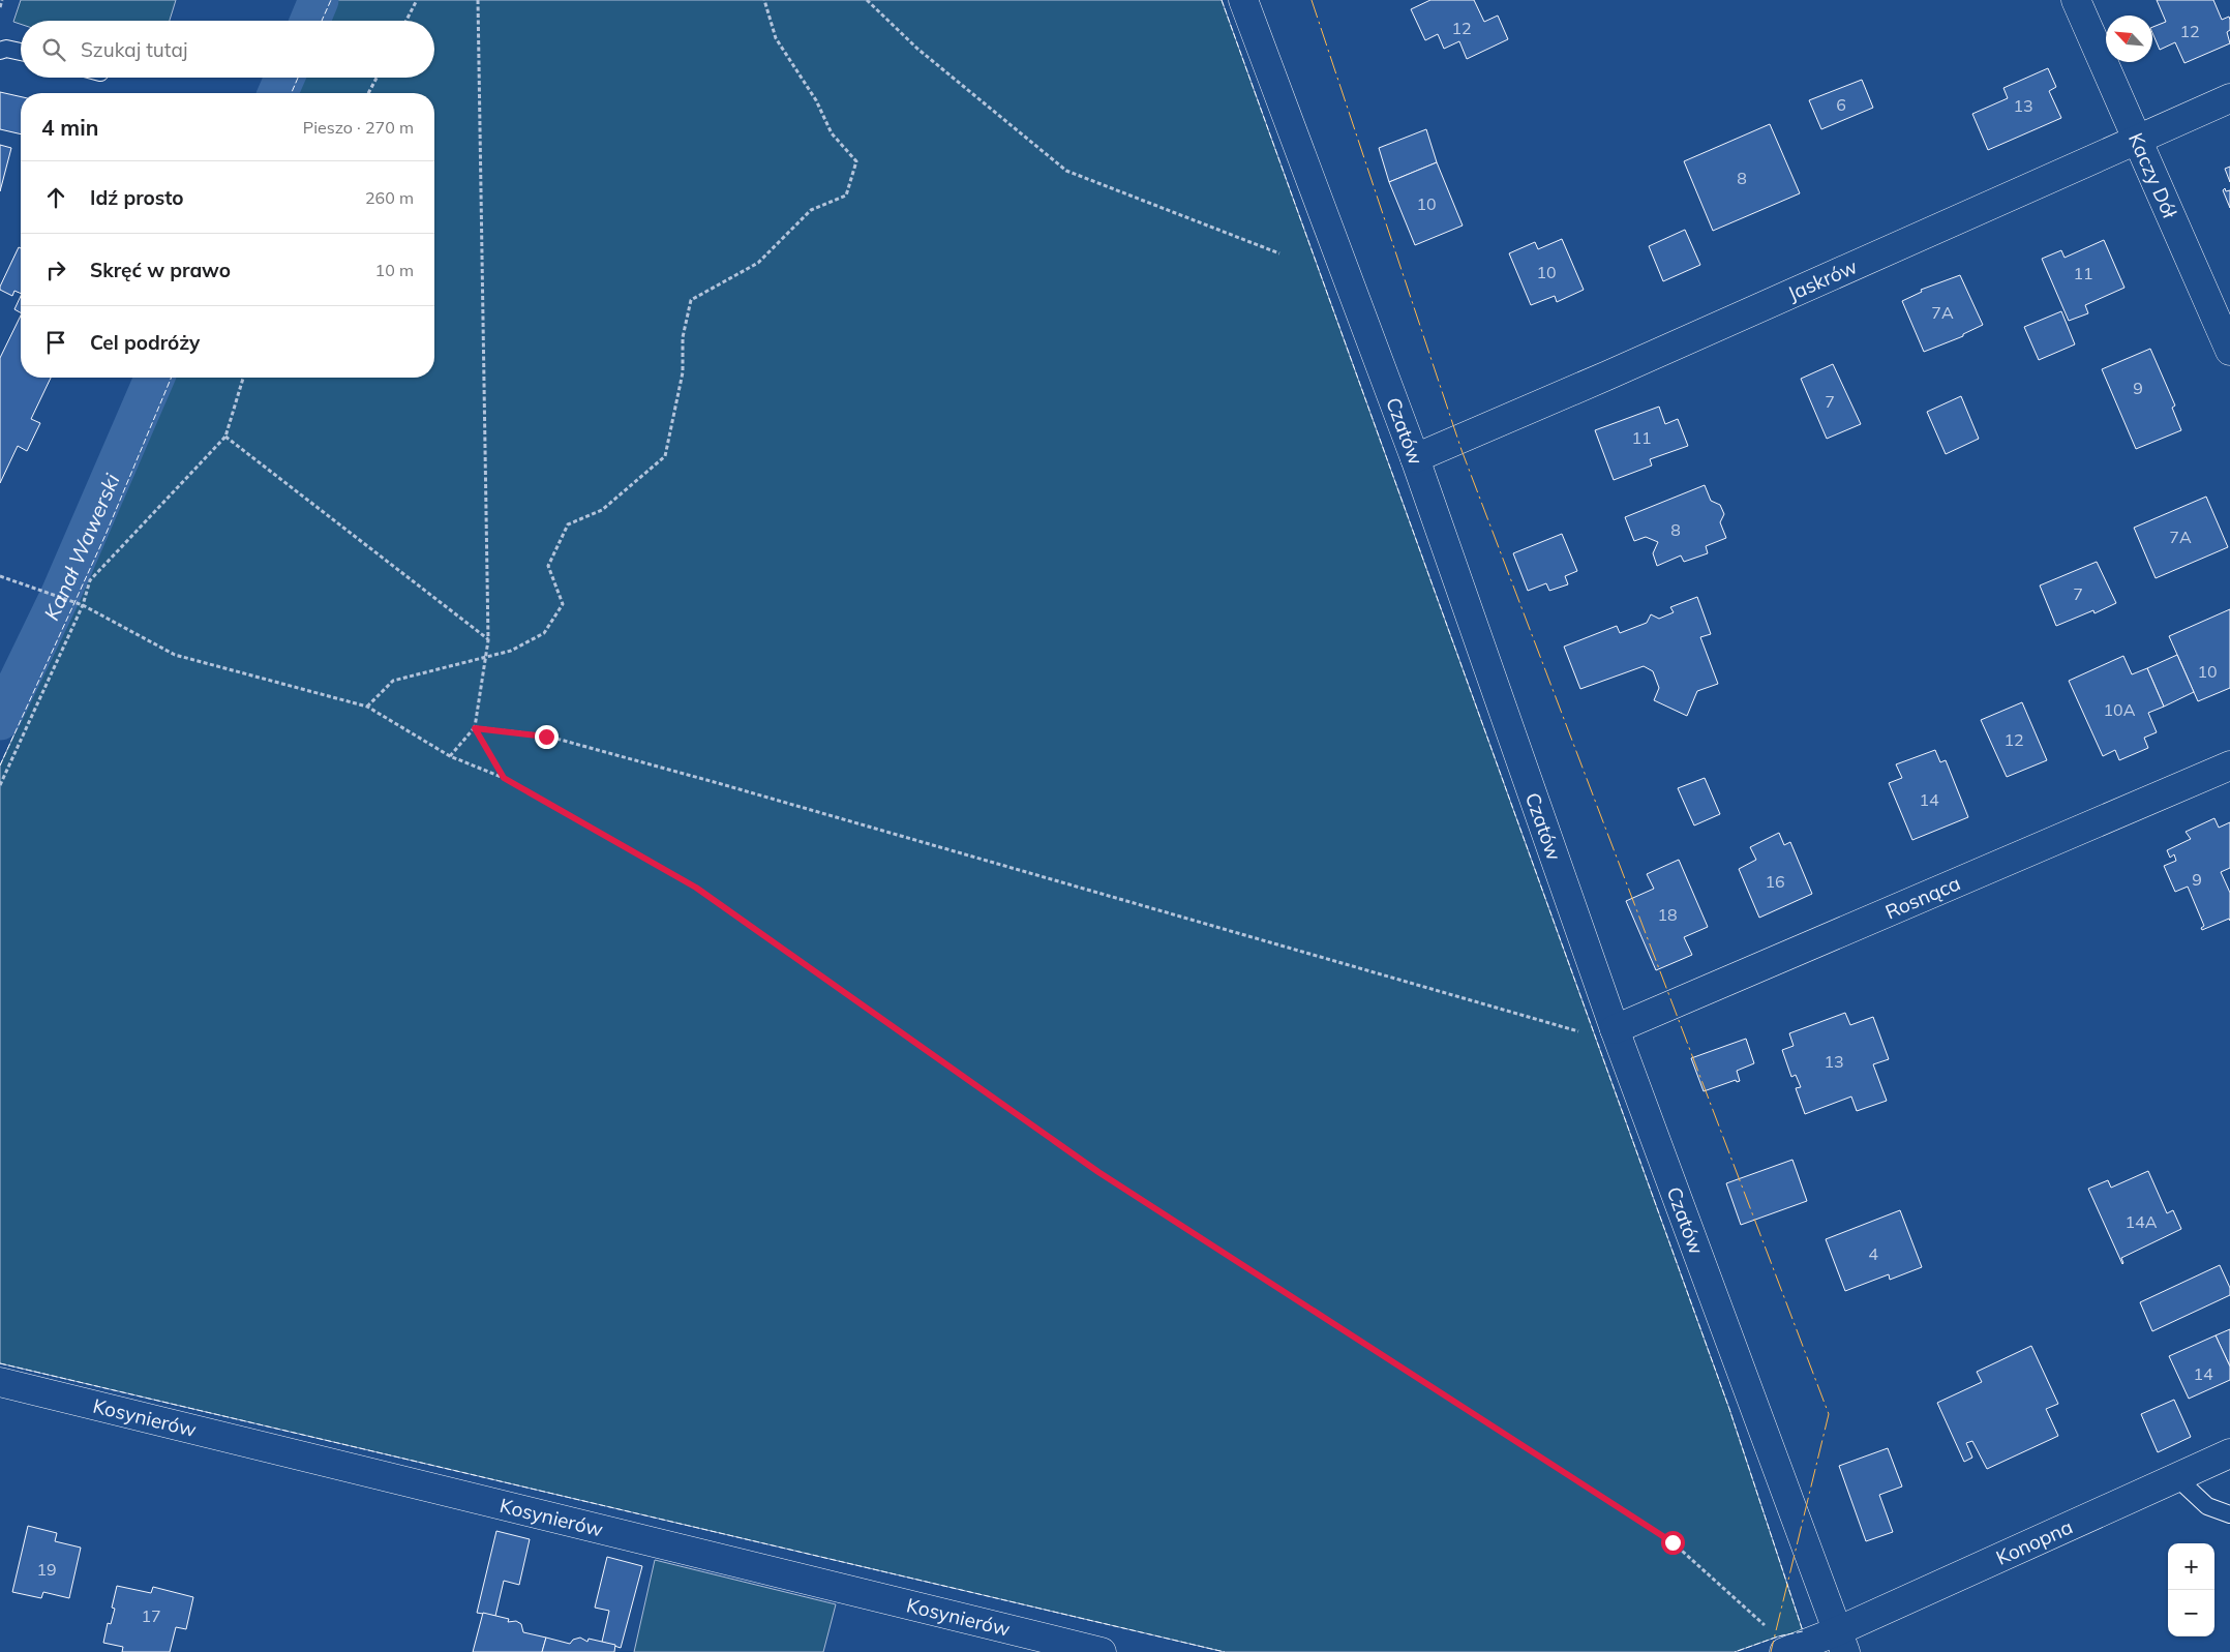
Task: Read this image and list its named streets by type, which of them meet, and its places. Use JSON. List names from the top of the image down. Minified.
{"streets":{"street":["Kaczy Dół","Jaskrów","Czatów","Rosnąca","Kosynierów","Konopna"]},"crossings":[["Kaczy Dół","Jaskrów"],["Jaskrów","Czatów"],["Czatów","Rosnąca"],["Czatów","Konopna"]],"water":["Kanał Wawerski"],"house_numbers":["12","12","6","13","8","10","10","11","7A","9","7","11","8","7A","7","10","10A","12","14","9","16","18","13","14A","4","14","19","17"],"north":"top left","page":{"search":"Szukaj tutaj","heading":["4 min","Pieszo · 270 m"],"list":[["Idź prosto","260 m"],["Skręć w prawo","10 m"],"Cel podróży"],"map_buttons":["+","−"]}}
